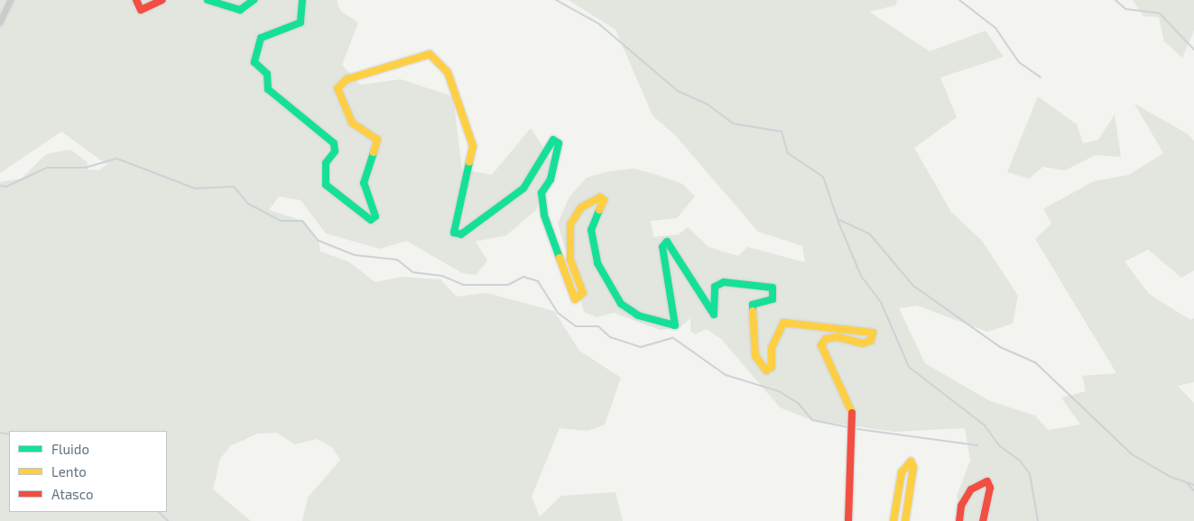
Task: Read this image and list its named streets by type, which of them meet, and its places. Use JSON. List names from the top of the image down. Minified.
{"legend":["Fluido","Lento","Atasco"]}
